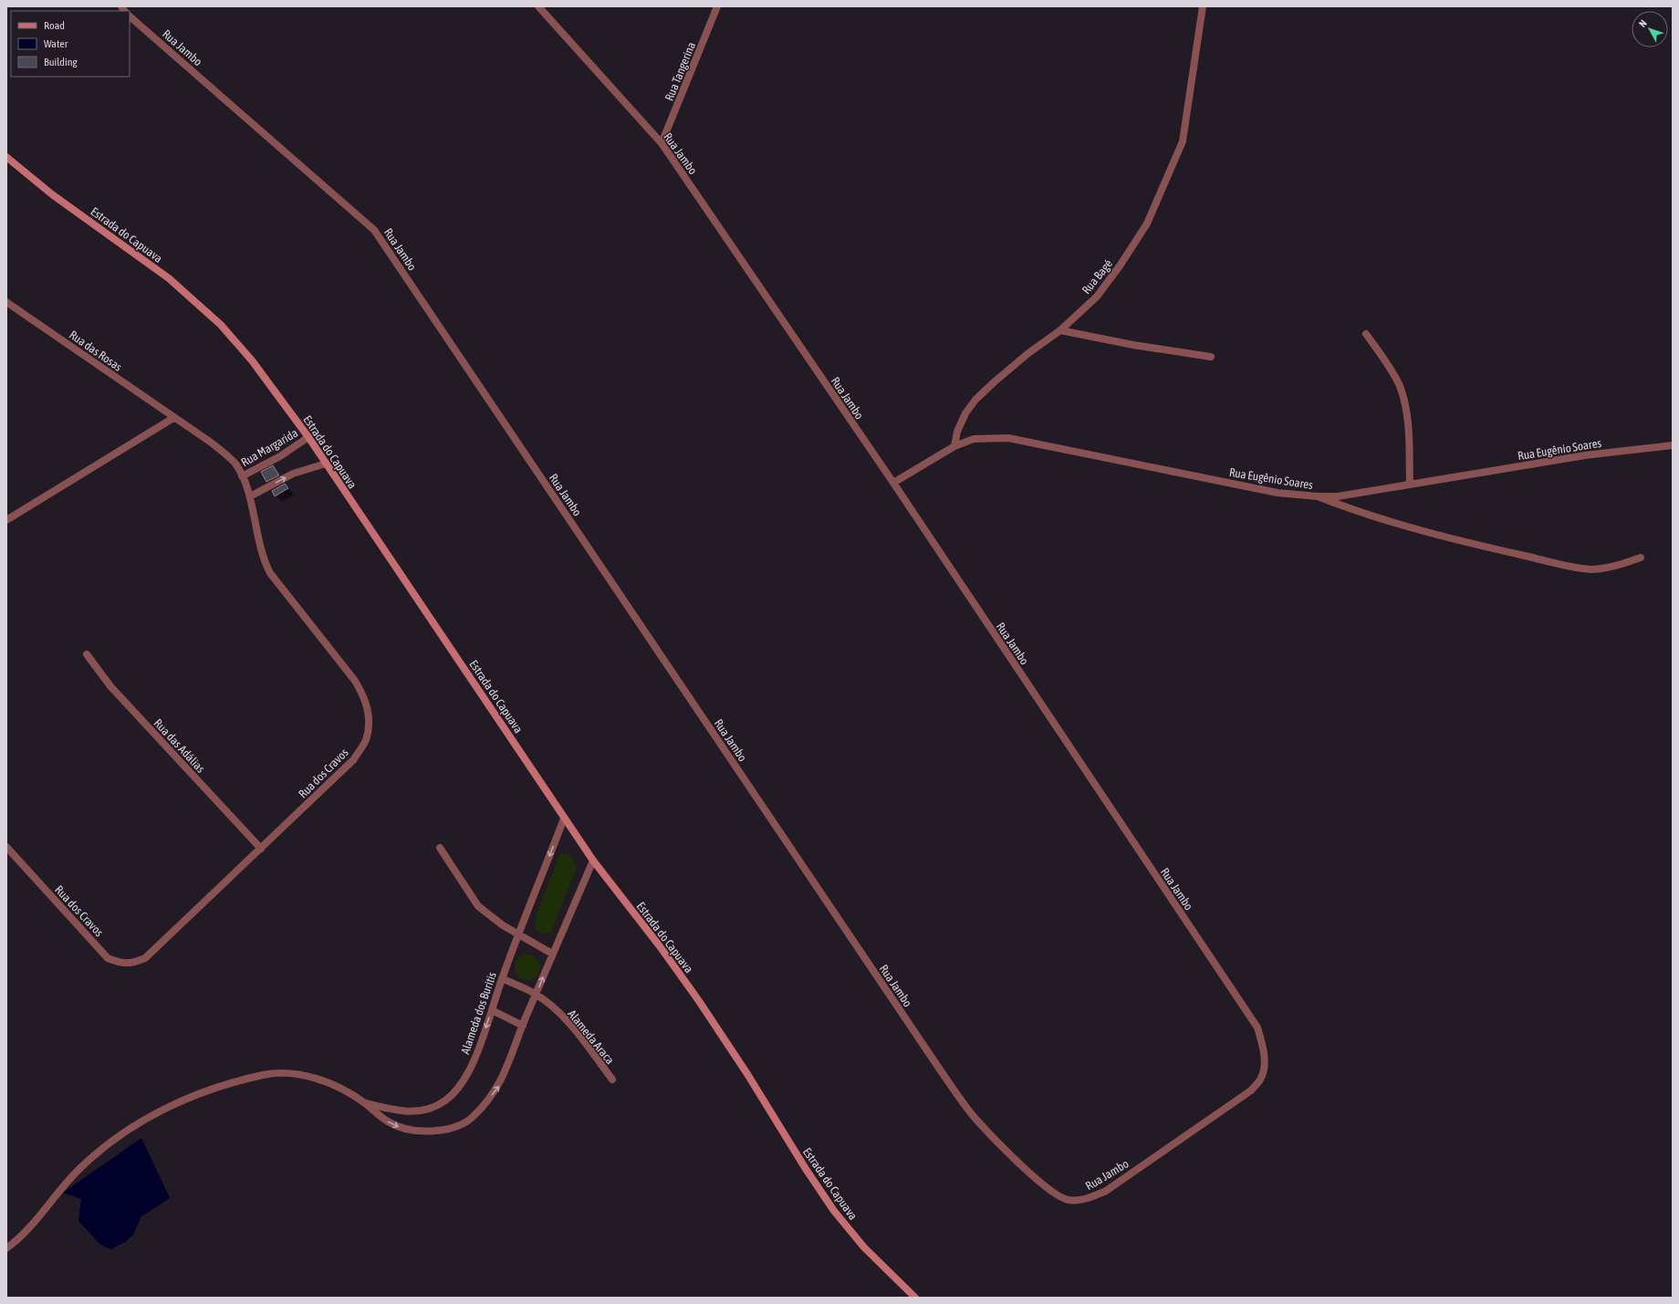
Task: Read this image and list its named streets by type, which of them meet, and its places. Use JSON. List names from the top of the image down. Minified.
{"streets":{"main road":["Estrada do Capuava"],"street":["Rua Jambo","Rua Tangerina","Rua Bagé","Rua das Rosas","Rua Margarida","Rua Eugênio Soares","Rua das Adálias","Rua dos Cravos","Alameda dos Buritis","Alameda Araca"]},"crossings":[["Rua Jambo","Rua Tangerina"],["Estrada do Capuava","Rua Margarida"],["Estrada do Capuava","Alameda dos Buritis"],["Rua Bagé","Rua Eugênio Soares"],["Rua das Rosas","Rua dos Cravos"],["Rua Margarida","Rua dos Cravos"],["Rua das Adálias","Rua dos Cravos"],["Alameda dos Buritis","Alameda Araca"]],"legend":["Road","Water","Building"],"north":"top left"}
